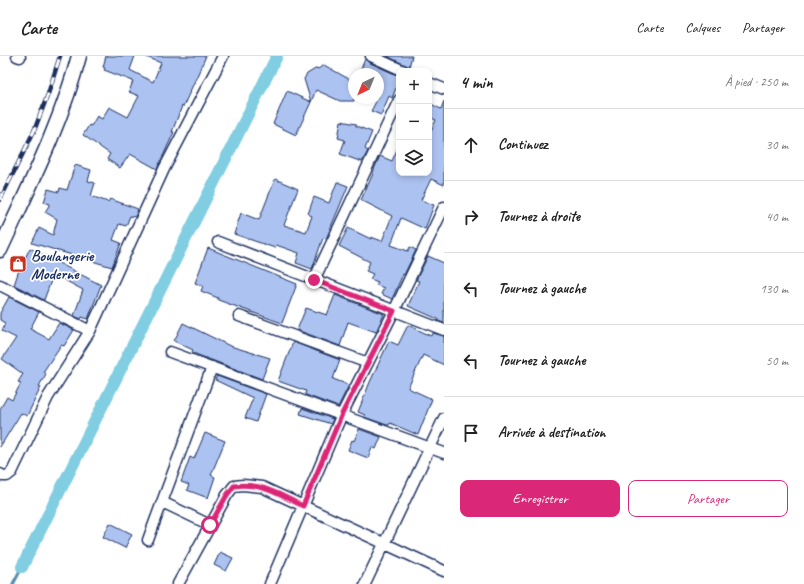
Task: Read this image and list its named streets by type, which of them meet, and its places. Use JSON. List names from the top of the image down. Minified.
{"places":{"shop":["Boulangerie Moderne"]},"north":"bottom left","page":{"header":"Carte","nav":["Carte","Calques","Partager"],"heading":["4 min","À pied · 250 m"],"map_buttons":["+","−"],"list":[["Continuez","30 m"],["Tournez à droite","40 m"],["Tournez à gauche","130 m"],["Tournez à gauche","50 m"],"Arrivée à destination"],"buttons":["Enregistrer","Partager"]}}
